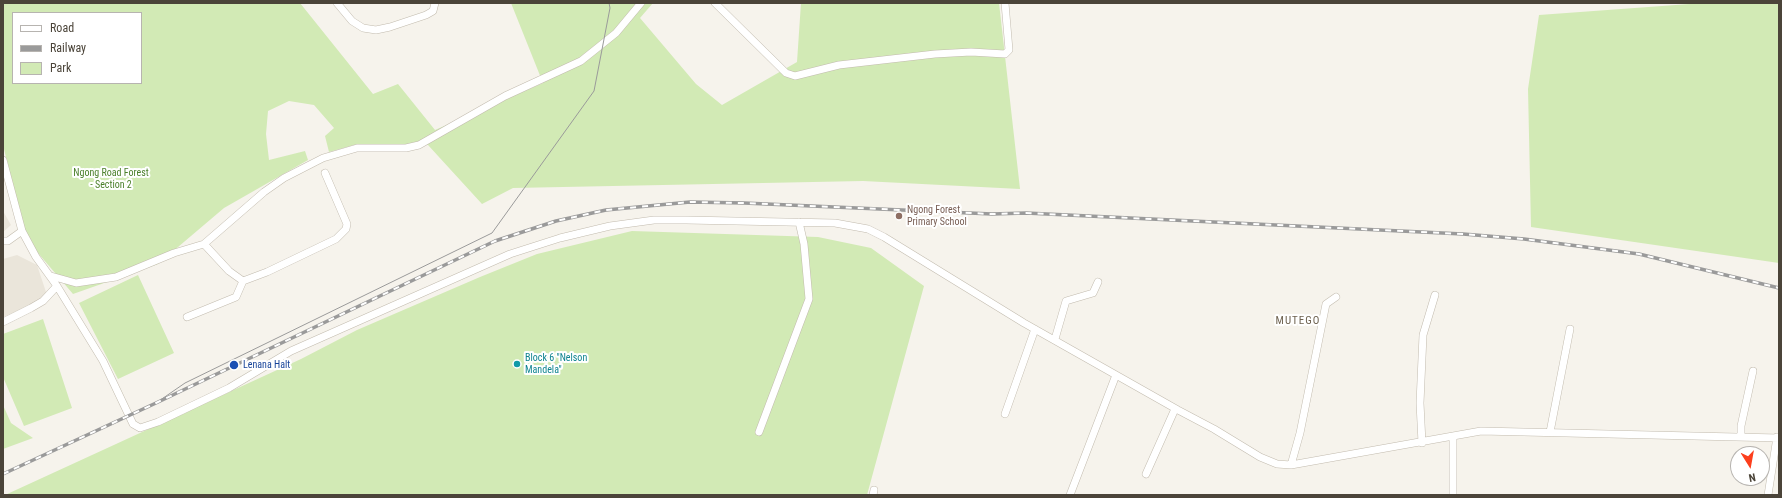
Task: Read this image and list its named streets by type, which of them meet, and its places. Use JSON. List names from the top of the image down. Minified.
{"districts":["MUTEGO"],"parks":["Ngong Road Forest - Section 2"],"places":["Ngong Forest Primary School","Block 6 \"Nelson Mandela\"","Lenana Halt"],"legend":["Road","Railway","Park"],"north":"bottom"}
